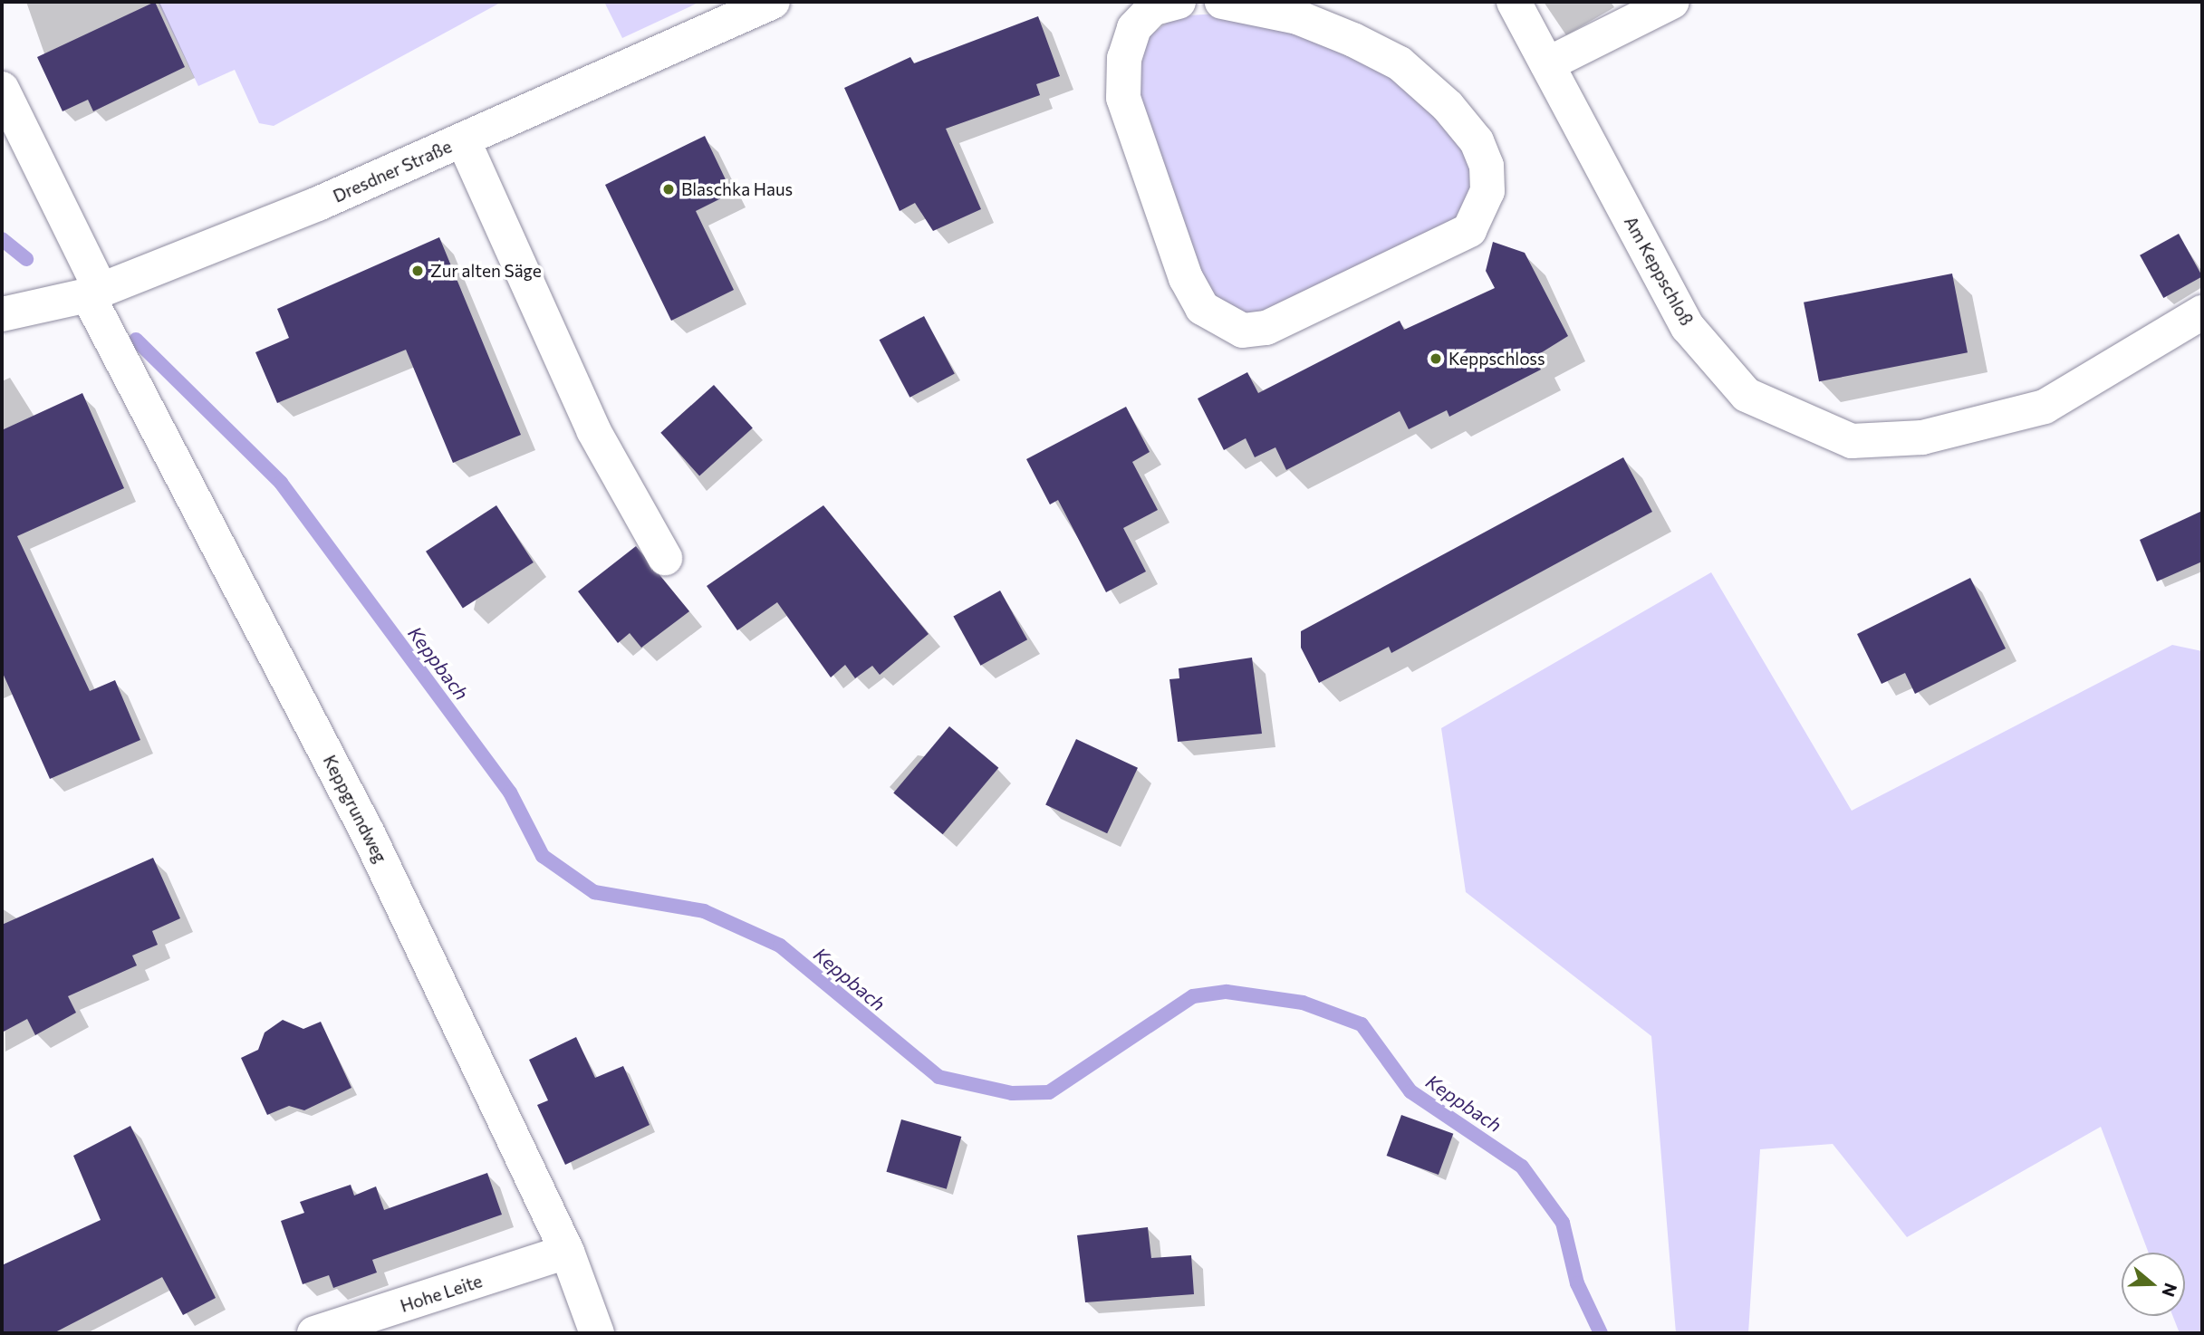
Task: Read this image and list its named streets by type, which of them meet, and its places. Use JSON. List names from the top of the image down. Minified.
{"streets":{"street":["Dresdner Straße","Am Keppschloß","Keppgrundweg","Hohe Leite"]},"crossings":[["Dresdner Straße","Keppgrundweg"],["Keppgrundweg","Hohe Leite"]],"water":["Keppbach"],"places":["Blaschka Haus","Zur alten Säge","Keppschloss"],"north":"right"}
